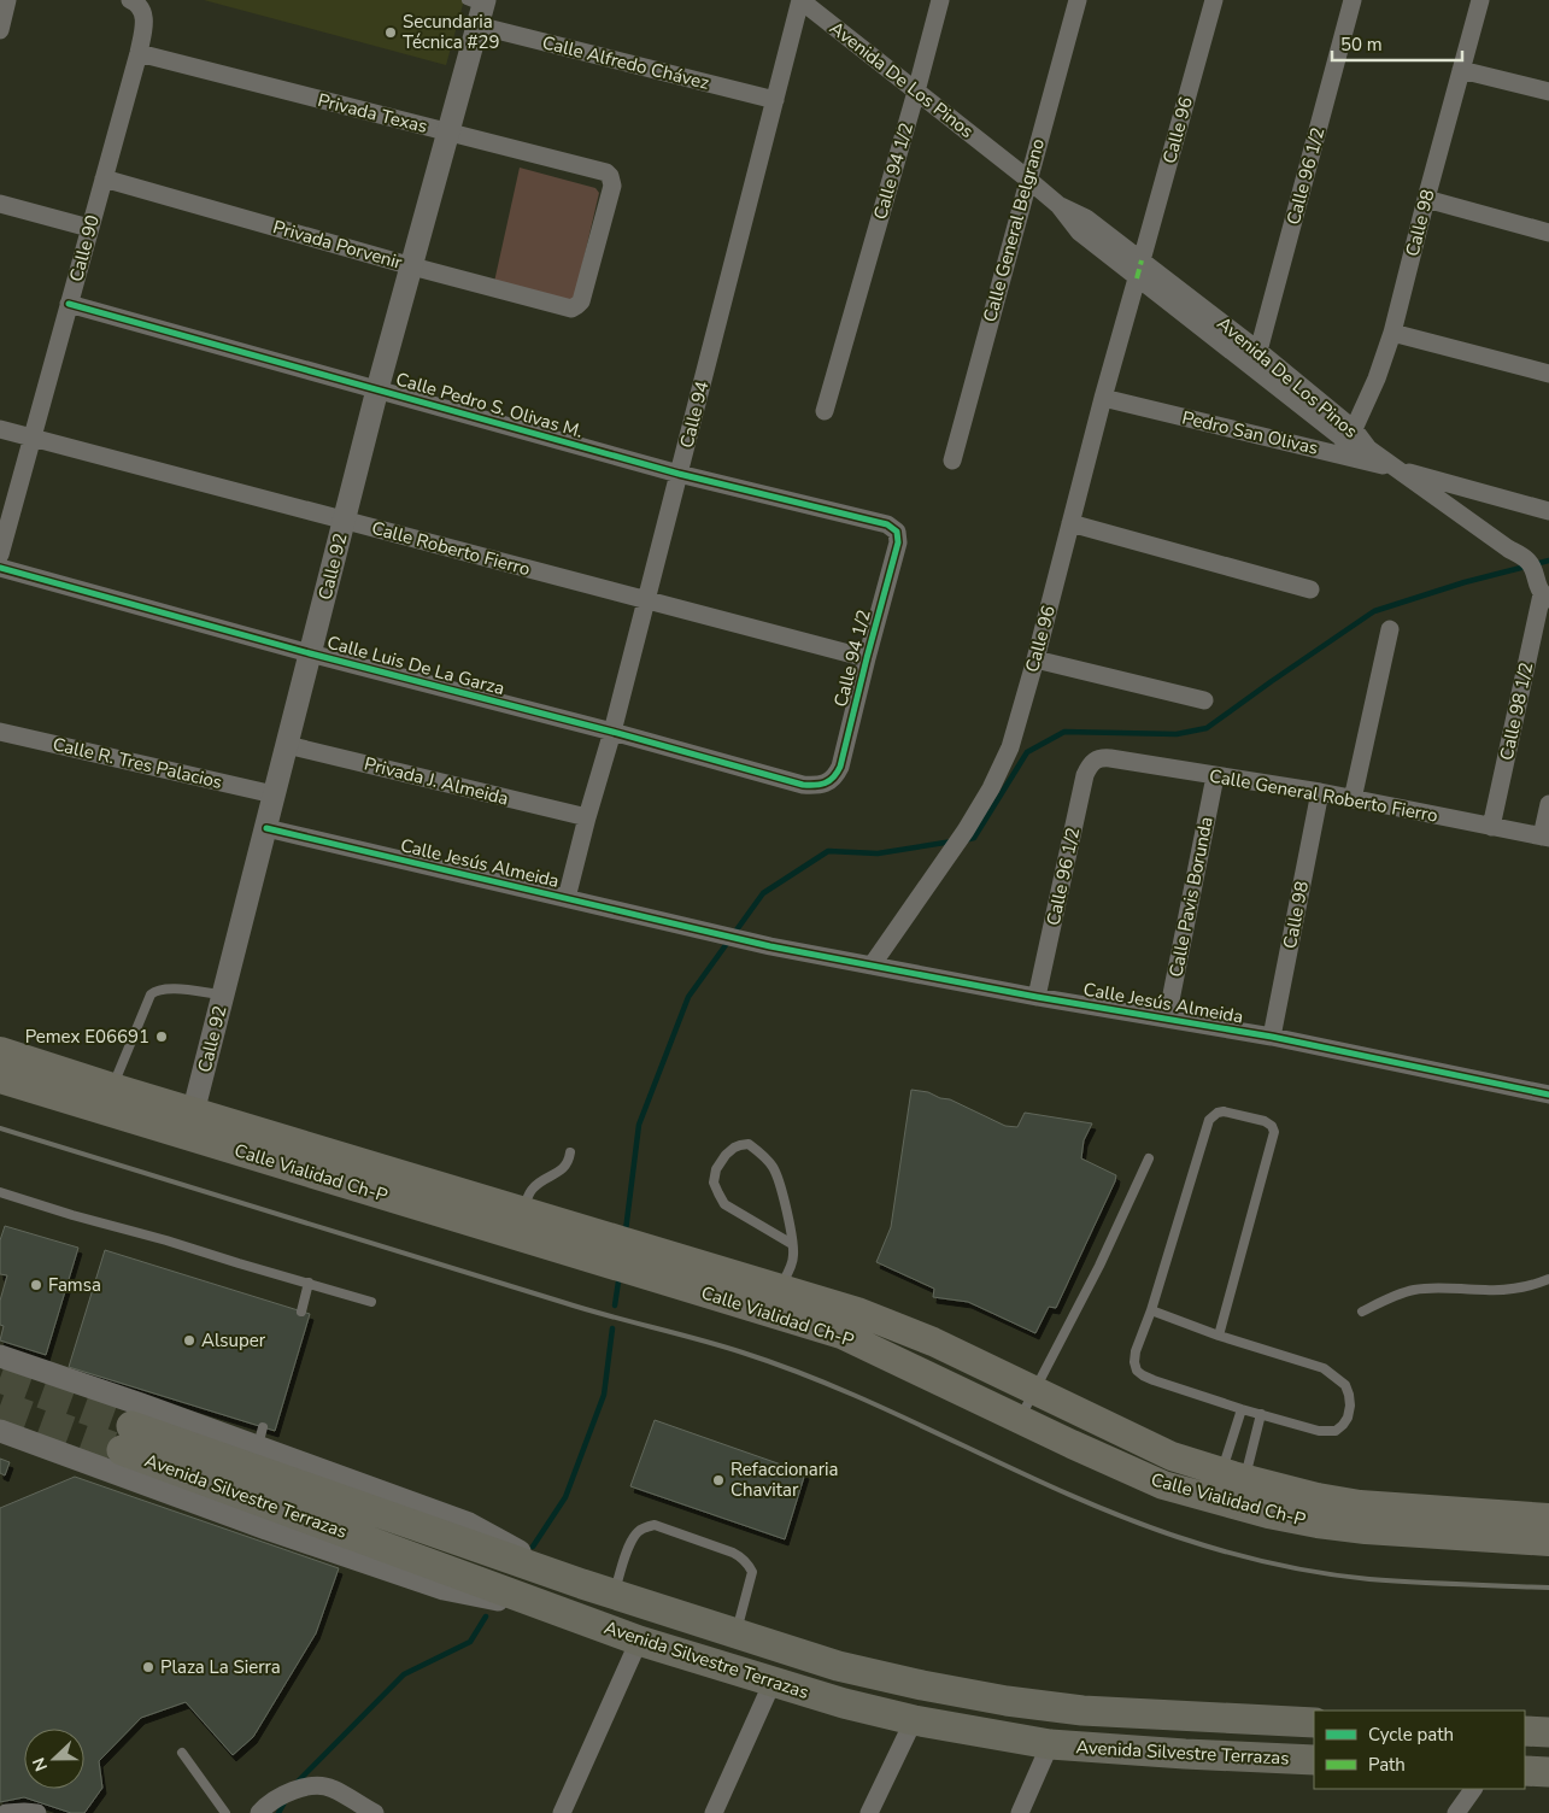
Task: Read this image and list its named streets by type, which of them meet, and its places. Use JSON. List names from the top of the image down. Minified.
{"streets":{"highway":["Avenida Silvestre Terrazas"],"main road":["Calle Vialidad Ch-P"],"street":["Calle Alfredo Chávez","Avenida De Los Pinos","Privada Texas","Calle 96","Calle 94 1/2","Calle 96 1/2","Calle 98","Calle General Belgrano","Privada Porvenir","Calle 90","Calle Pedro S. Olivas M.","Calle 94","Pedro San Olivas","Calle Roberto Fierro","Calle 92","Calle Luis De La Garza","Calle 98 1/2","Calle R. Tres Palacios","Privada J. Almeida","Calle General Roberto Fierro","Calle Jesús Almeida","Calle Pavis Borunda"]},"crossings":[["Calle Alfredo Chávez","Calle 94"],["Calle Alfredo Chávez","Calle 92"],["Avenida De Los Pinos","Calle 96"],["Avenida De Los Pinos","Calle 94 1/2"],["Avenida De Los Pinos","Calle 96 1/2"],["Avenida De Los Pinos","Calle 98"],["Avenida De Los Pinos","Calle General Belgrano"],["Avenida De Los Pinos","Calle 94"],["Avenida De Los Pinos","Pedro San Olivas"],["Privada Texas","Privada Porvenir"],["Privada Texas","Calle 90"],["Privada Texas","Calle 92"],["Calle 96","Pedro San Olivas"],["Calle 96","Calle Jesús Almeida"],["Calle 94 1/2","Calle Pedro S. Olivas M."],["Calle 94 1/2","Calle Roberto Fierro"],["Calle 94 1/2","Calle Luis De La Garza"],["Calle 96 1/2","Calle General Roberto Fierro"],["Calle 96 1/2","Calle Jesús Almeida"],["Calle 98","Pedro San Olivas"],["Calle 98","Calle General Roberto Fierro"],["Calle 98","Calle Jesús Almeida"],["Privada Porvenir","Calle 90"],["Privada Porvenir","Calle 92"],["Calle 90","Calle Pedro S. Olivas M."],["Calle 90","Calle Roberto Fierro"],["Calle Pedro S. Olivas M.","Calle 94"],["Calle Pedro S. Olivas M.","Calle 92"],["Calle 94","Calle Roberto Fierro"],["Calle 94","Calle Luis De La Garza"],["Calle 94","Privada J. Almeida"],["Calle 94","Calle Jesús Almeida"],["Calle Roberto Fierro","Calle 92"],["Calle 92","Calle Luis De La Garza"],["Calle 92","Calle R. Tres Palacios"],["Calle 92","Privada J. Almeida"],["Calle 92","Calle Jesús Almeida"],["Calle 92","Calle Vialidad Ch-P"],["Calle 98 1/2","Calle General Roberto Fierro"],["Calle General Roberto Fierro","Calle Pavis Borunda"],["Calle Jesús Almeida","Calle Pavis Borunda"]],"places":["Secundaria Técnica #29","Pemex E06691","Famsa","Alsuper","Refaccionaria Chavitar","Plaza La Sierra"],"legend":["Cycle path","Path"],"scale_bar":"50 m","north":"left"}
